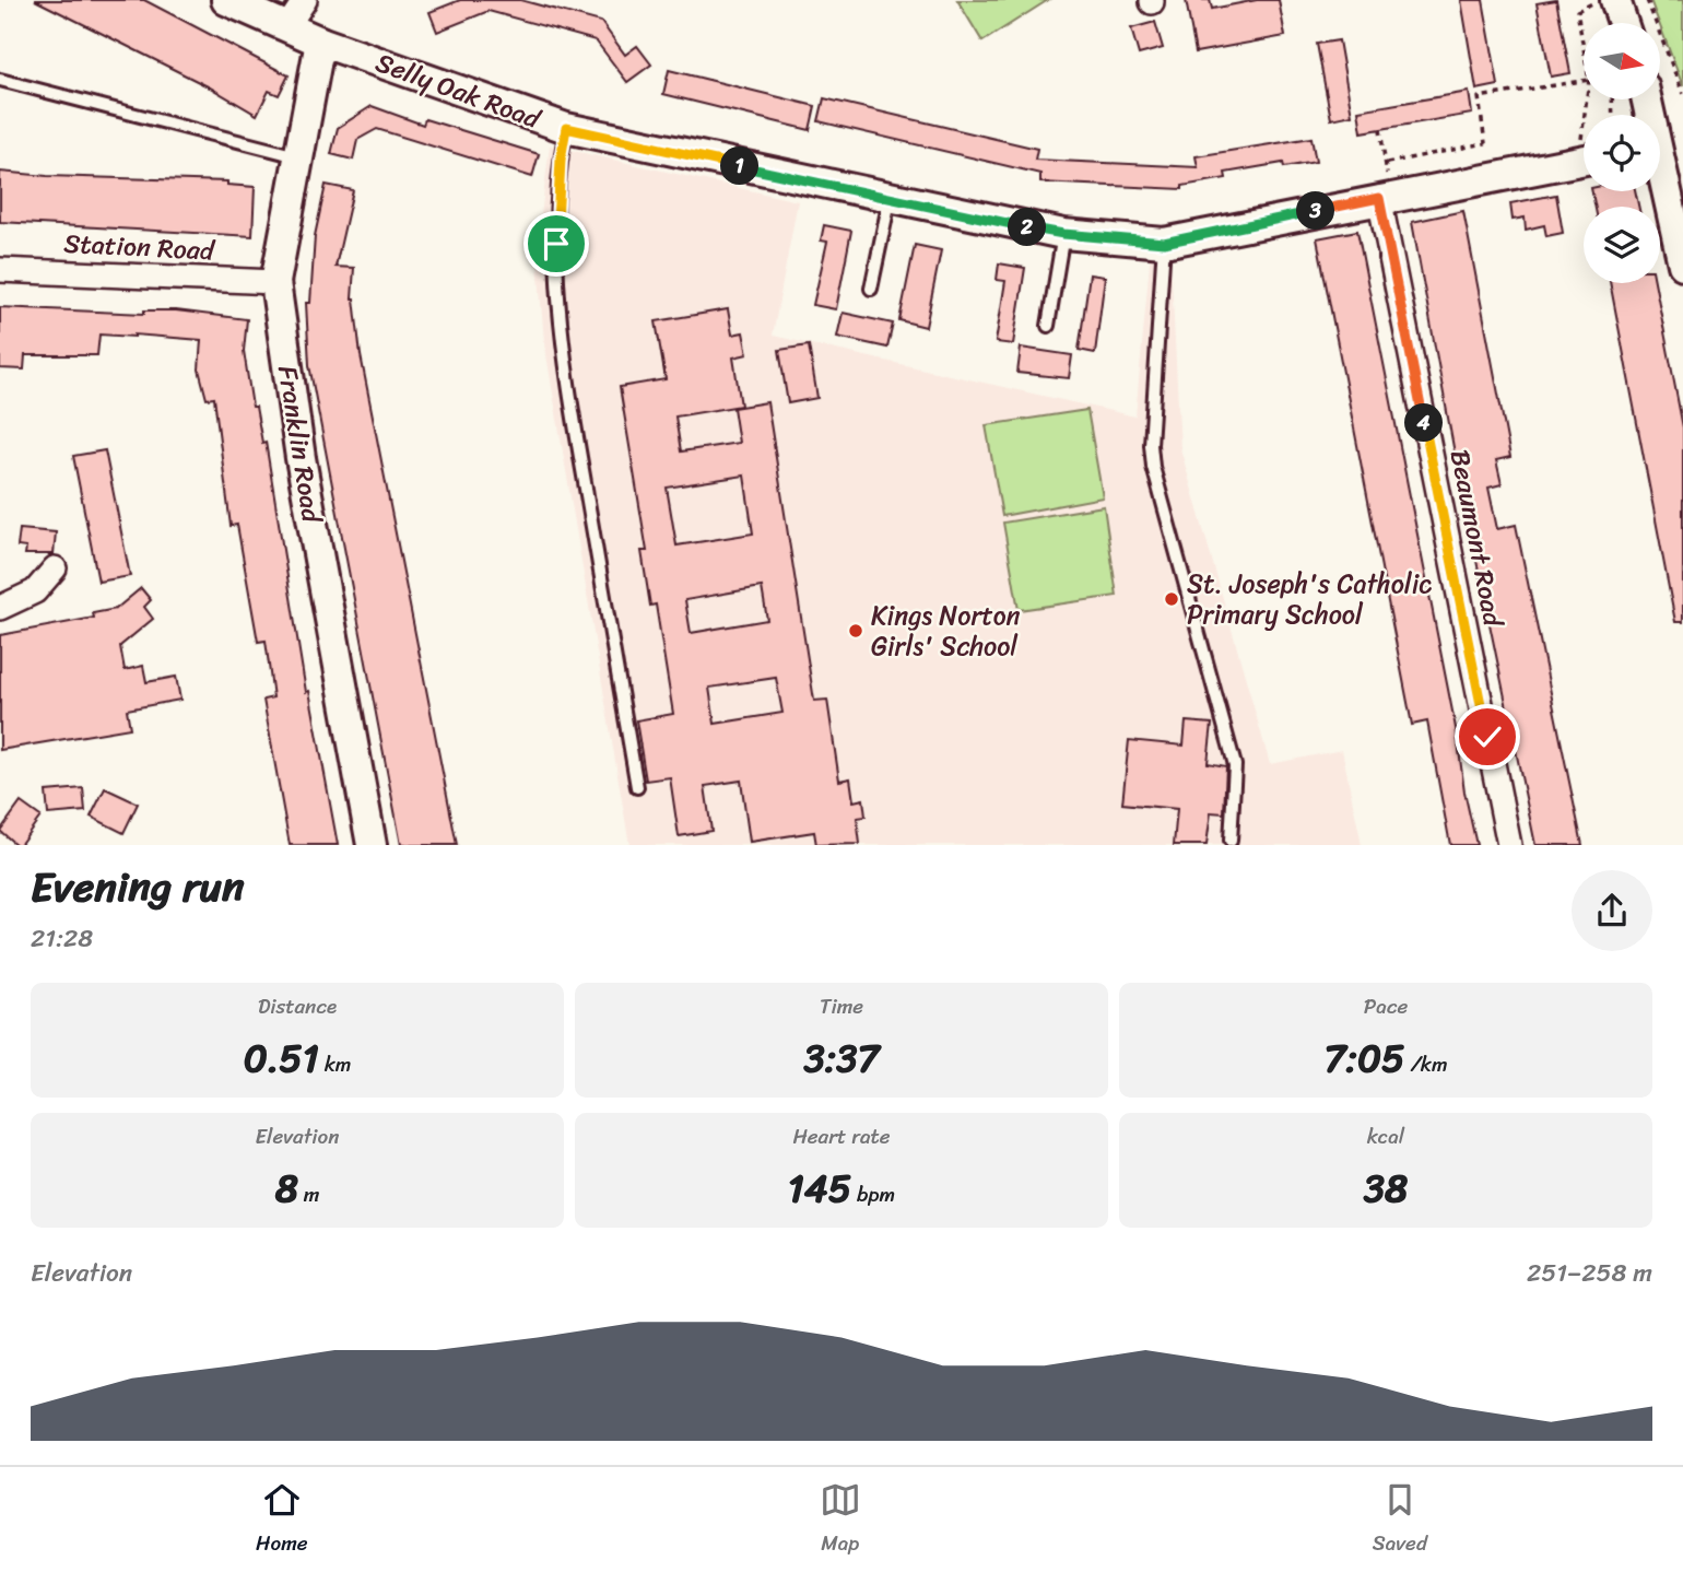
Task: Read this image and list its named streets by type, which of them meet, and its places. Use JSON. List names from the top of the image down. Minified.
{"streets":{"street":["Selly Oak Road","Station Road","Franklin Road","Beaumont Road"]},"crossings":[["Selly Oak Road","Franklin Road"],["Selly Oak Road","Beaumont Road"],["Station Road","Franklin Road"]],"places":["St. Joseph's Catholic Primary School","Kings Norton Girls' School"],"north":"right","page":{"pins":["1","3","2","4"],"heading":["Evening run","21:28"],"stats":[["Distance","0.51 km"],["Time","3:37"],["Pace","7:05 /km"],["Elevation","8 m"],["Heart rate","145 bpm"],["kcal","38"]],"chart":["Elevation","251–258 m"],"tabs":["Home","Map","Saved"]}}
